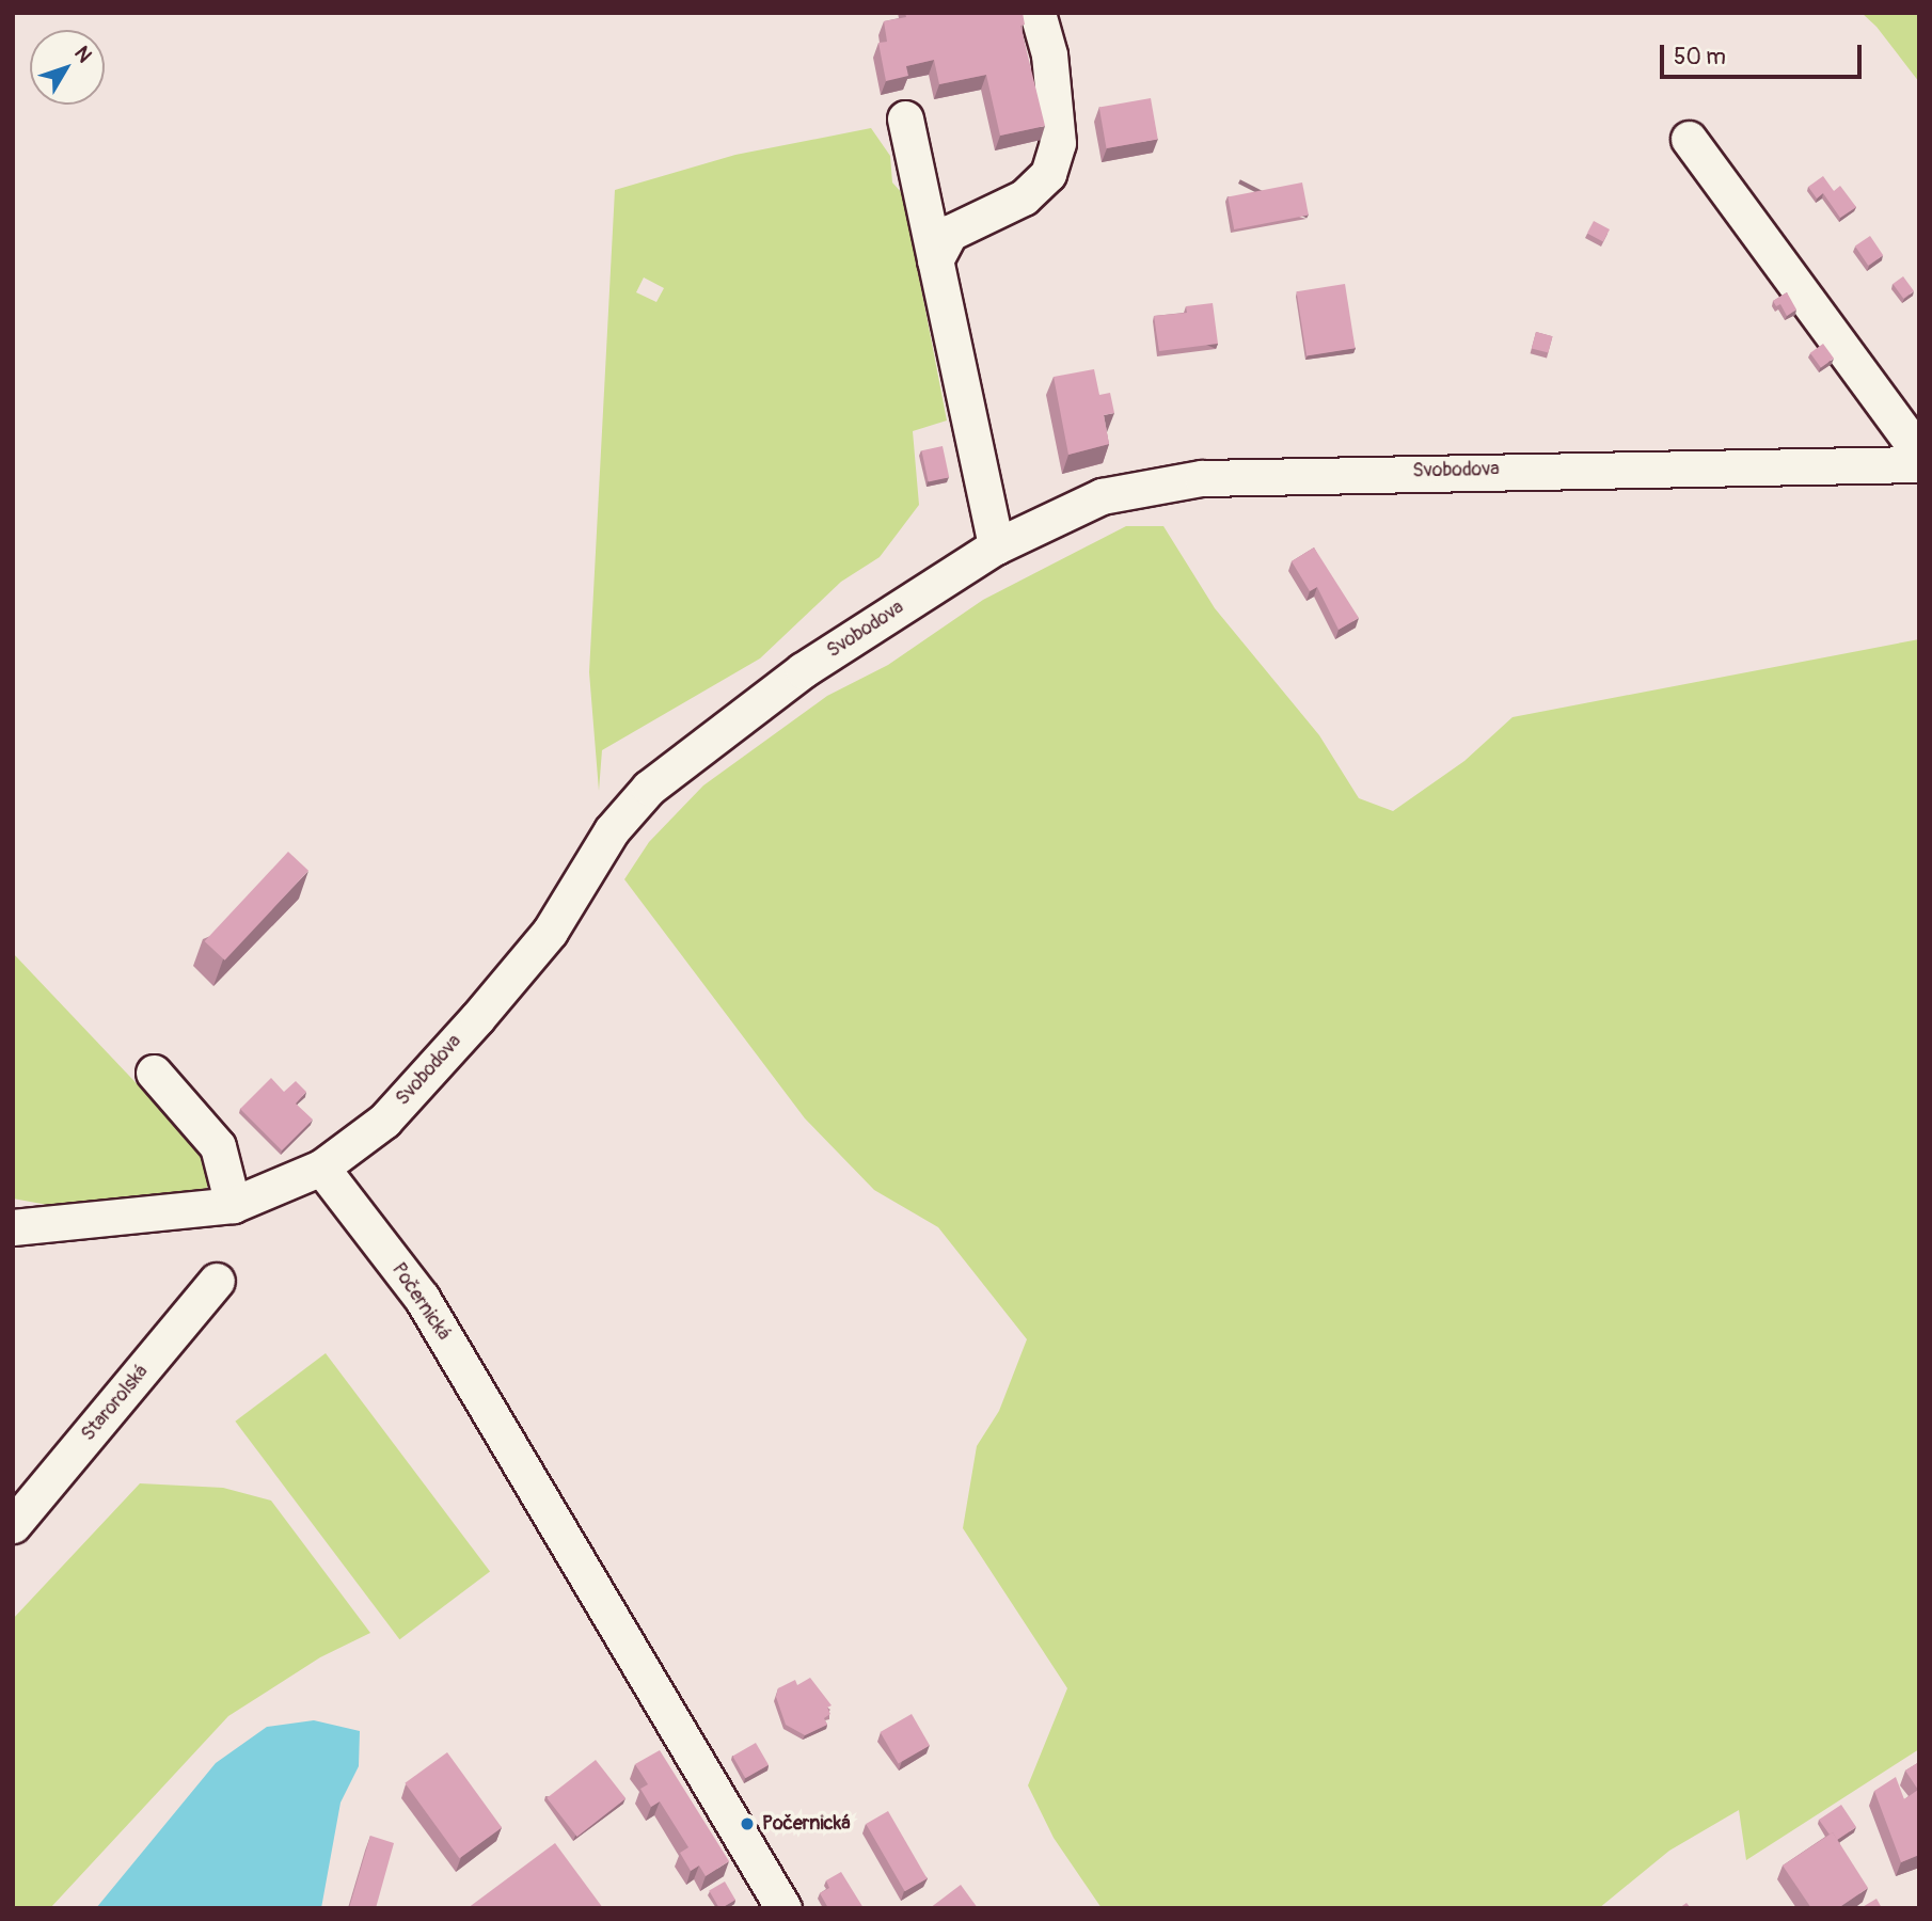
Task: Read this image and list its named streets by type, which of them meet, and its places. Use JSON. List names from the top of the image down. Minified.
{"streets":{"street":["Svobodova","Počernická","Starorolská"]},"crossings":[["Svobodova","Počernická"]],"places":["Počernická"],"scale_bar":"50 m","north":"top right"}
